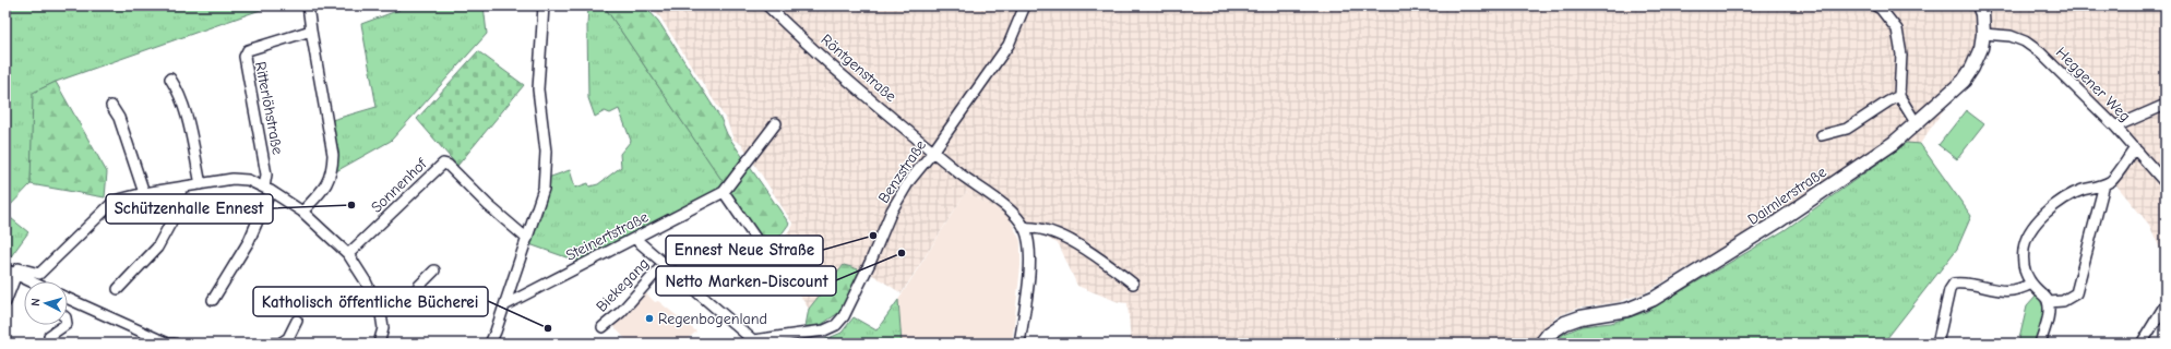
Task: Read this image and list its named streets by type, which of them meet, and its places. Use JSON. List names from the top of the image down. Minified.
{"streets":{"main road":["Daimlerstraße"],"street":["Röntgenstraße","Heggener Weg","Ritterlöhstraße","Benzstraße","Sonnenhof","Steinertstraße","Biekegang"]},"crossings":[["Röntgenstraße","Benzstraße"],["Heggener Weg","Daimlerstraße"]],"places":["Schützenhalle Ennest","Ennest Neue Straße","Netto Marken-Discount","Regenbogenland","Katholisch öffentliche Bücherei"],"north":"left"}
